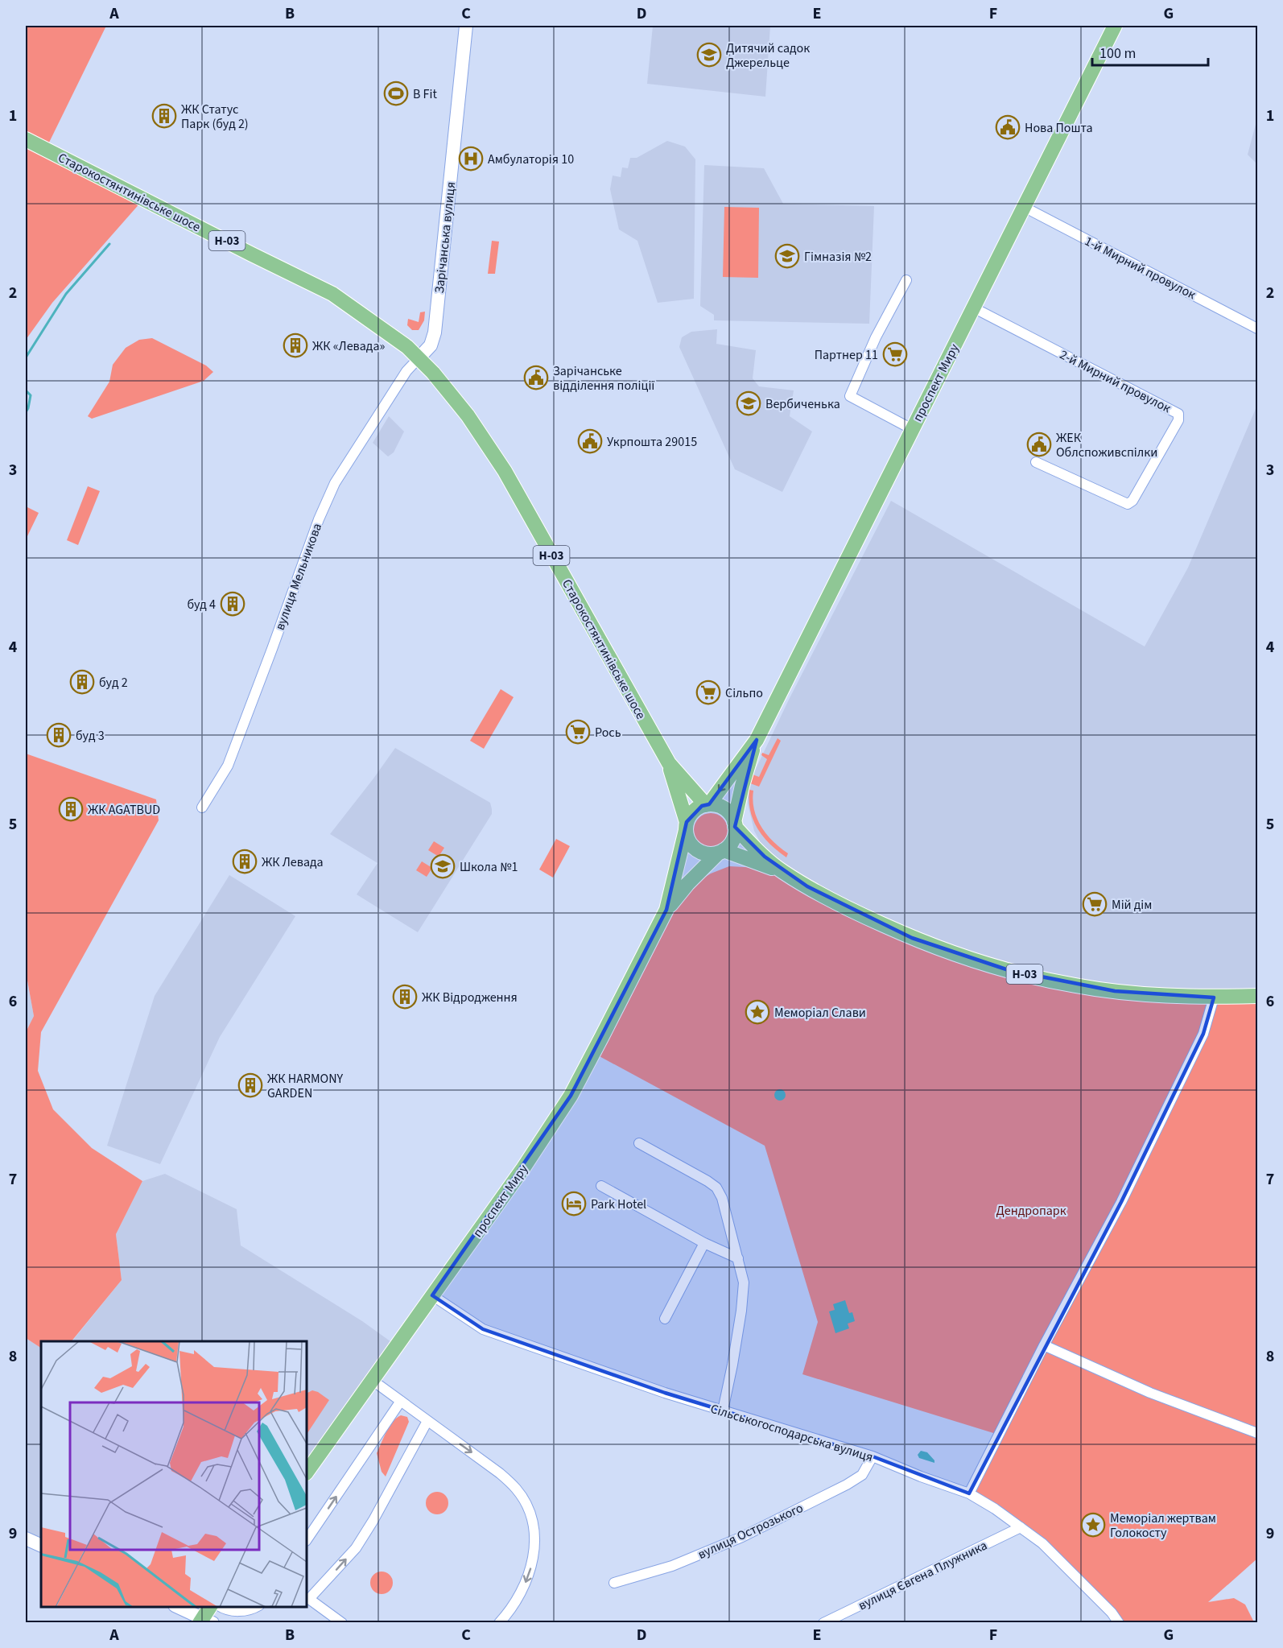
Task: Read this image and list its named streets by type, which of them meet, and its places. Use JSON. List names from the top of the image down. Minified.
{"streets":{"main road":["Старокостянтинівське шосе","Н-03","проспект Миру"],"street":["Зарічанська вулиця","1-й Мирний провулок","2-й Мирний провулок","вулиця Мельникова","Сільськогосподарська вулиця","вулиця Острозького","вулиця Євгена Плужника"]},"crossings":[["Старокостянтинівське шосе","Зарічанська вулиця"],["Старокостянтинівське шосе","Н-03"],["Старокостянтинівське шосе","вулиця Мельникова"],["Зарічанська вулиця","вулиця Мельникова"],["Н-03","проспект Миру"],["1-й Мирний провулок","проспект Миру"],["2-й Мирний провулок","проспект Миру"],["проспект Миру","Сільськогосподарська вулиця"],["Сільськогосподарська вулиця","вулиця Острозького"],["Сільськогосподарська вулиця","вулиця Євгена Плужника"]],"parks":["Дендропарк"],"places":{"school or university":["Дитячий садок Джерельце","Гімназія №2","Вербиченька","Школа №1"],"sports":["B Fit"],"building":["ЖК Статус Парк (буд 2)","ЖК «Левада»","буд 4","буд 2","буд 3","ЖК AGATBUD","ЖК Левада","ЖК Відродження","ЖК HARMONY GARDEN"],"public building":["Нова Пошта","Зарічанське відділення поліції","Укрпошта 29015","ЖЕК Облспоживспілки"],"hospital":["Амбулаторія 10"],"supermarket":["Партнер 11","Сільпо","Рось","Мій дім"],"place":["Меморіал Слави","Меморіал жертвам Голокосту"],"hotel":["Park Hotel"]},"scale_bar":"100 m","grid":{"columns":["A","B","C","D","E","F","G"],"rows":["1","2","3","4","5","6","7","8","9"]}}
